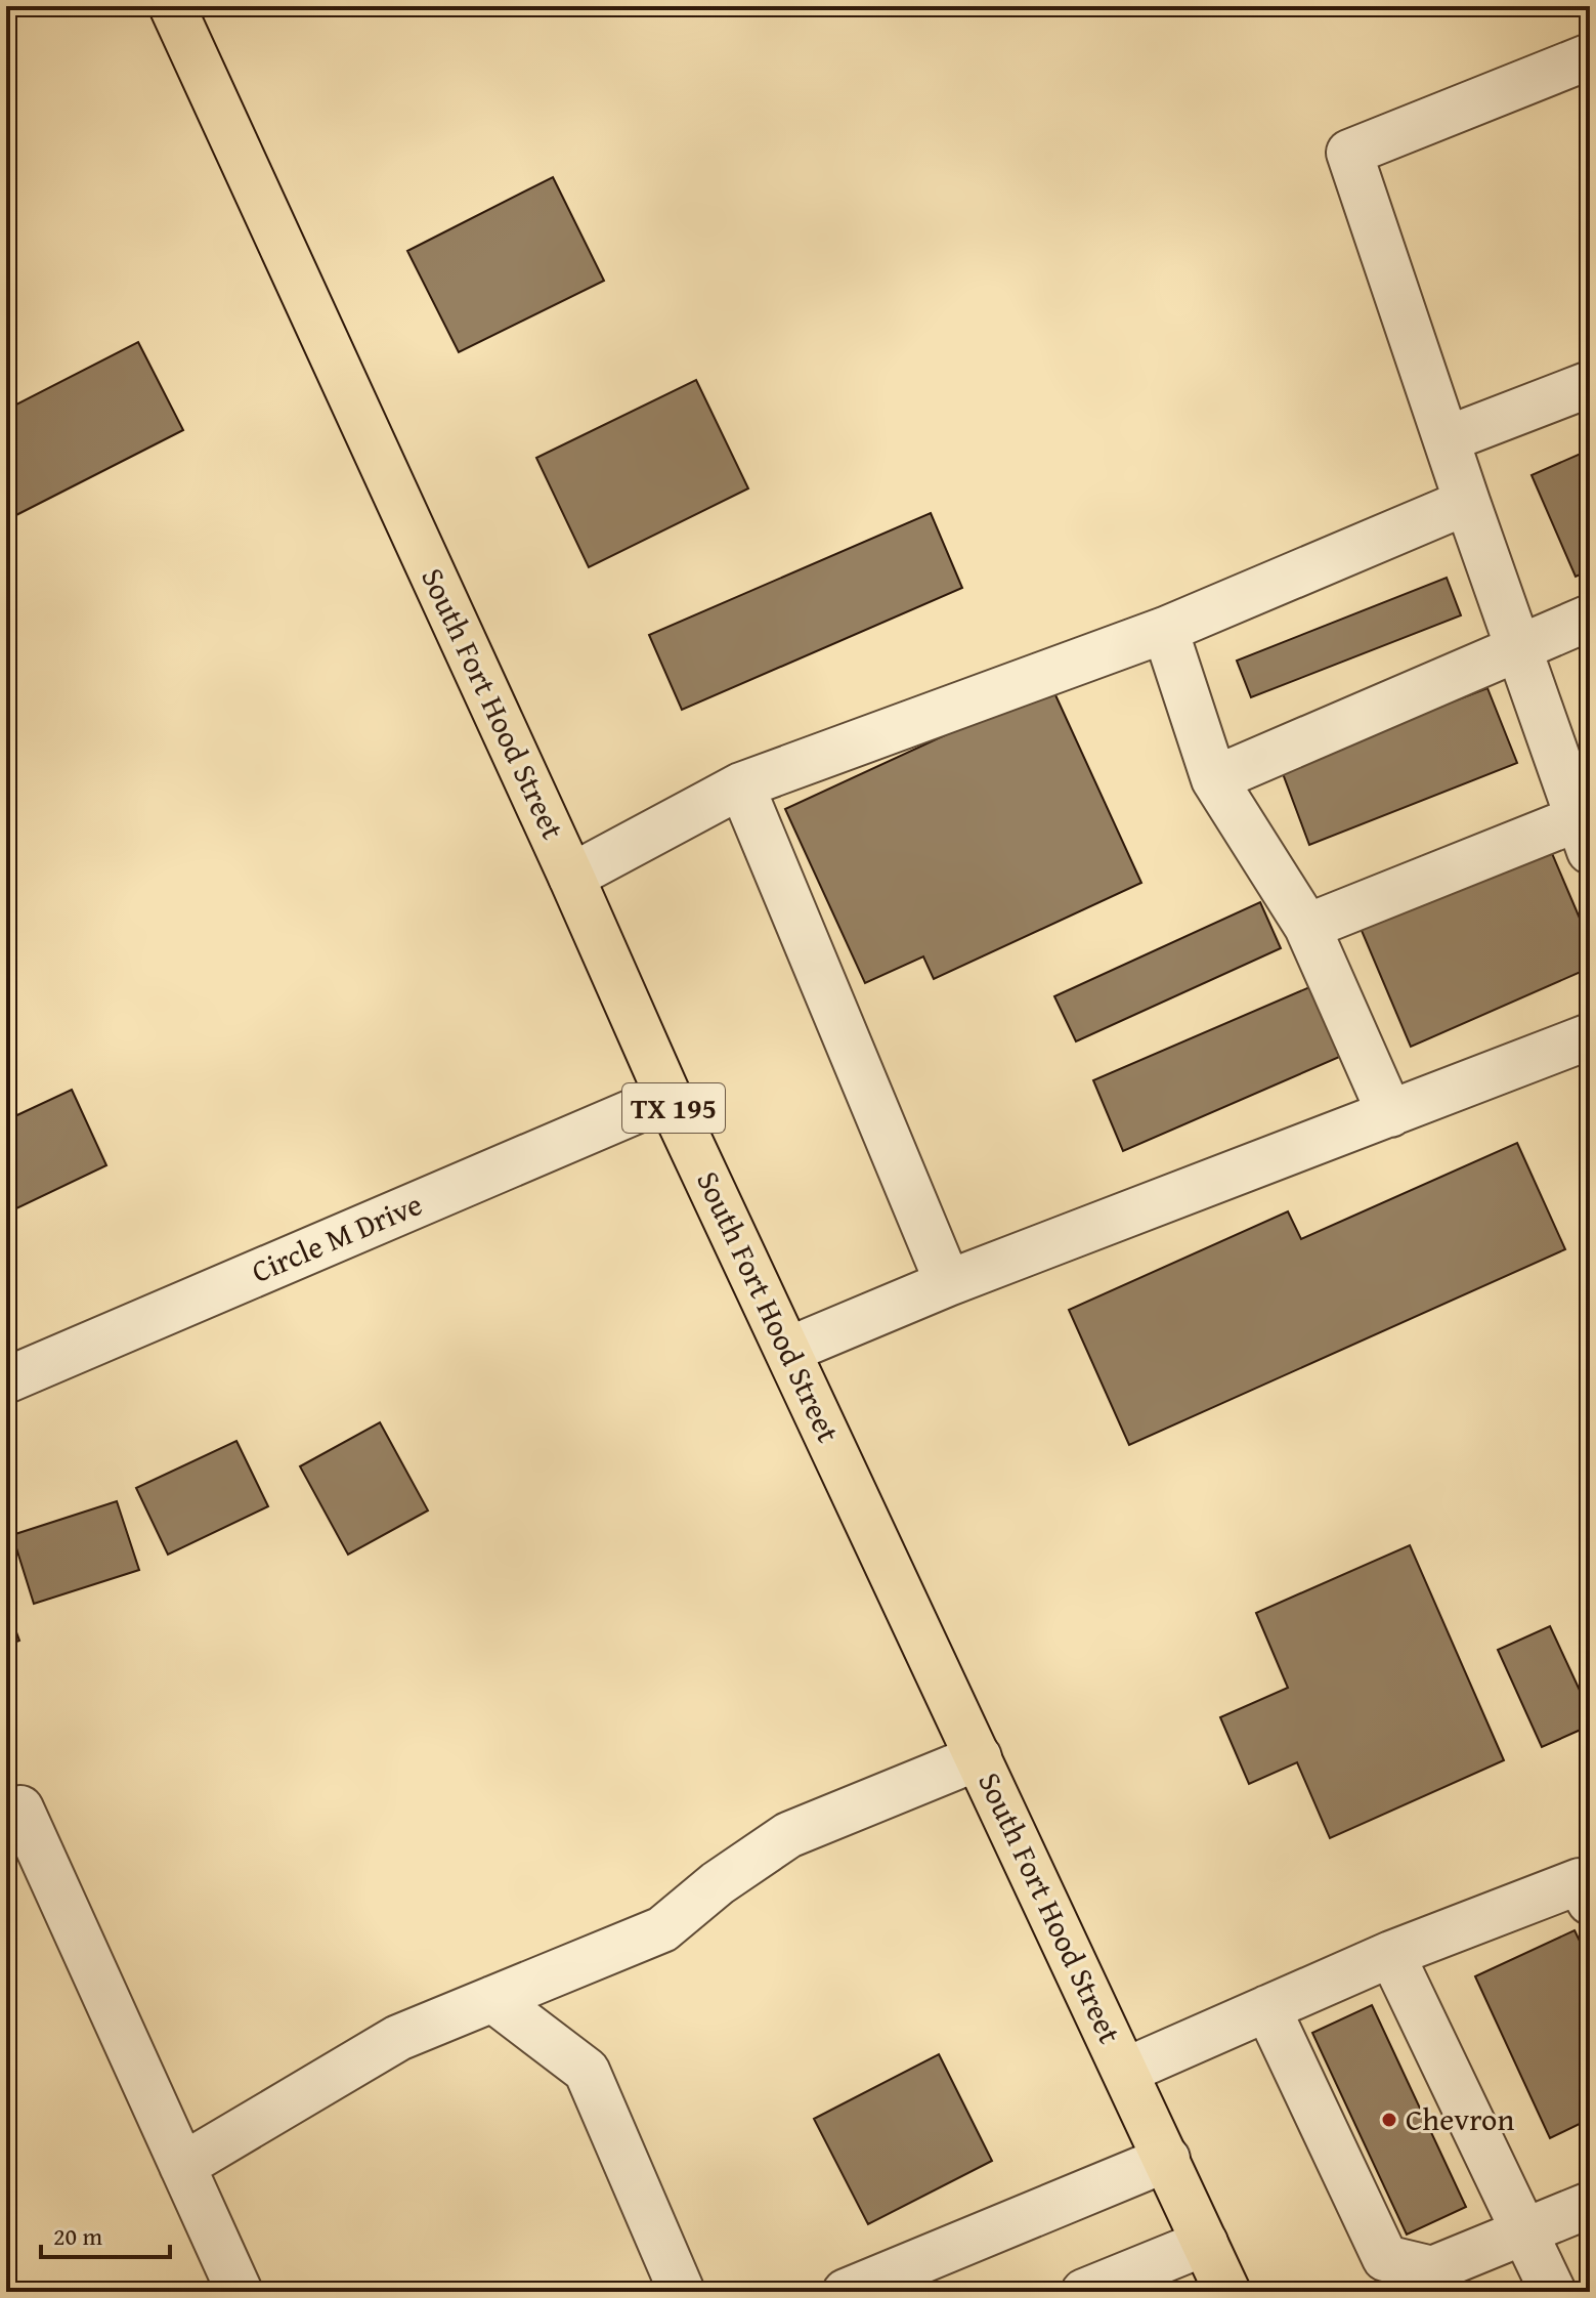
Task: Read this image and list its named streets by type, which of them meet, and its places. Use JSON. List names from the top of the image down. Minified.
{"streets":{"highway":["South Fort Hood Street","TX 195"],"street":["Circle M Drive"]},"crossings":[["South Fort Hood Street","Circle M Drive"]],"places":["Chevron"],"scale_bar":"20 m"}
